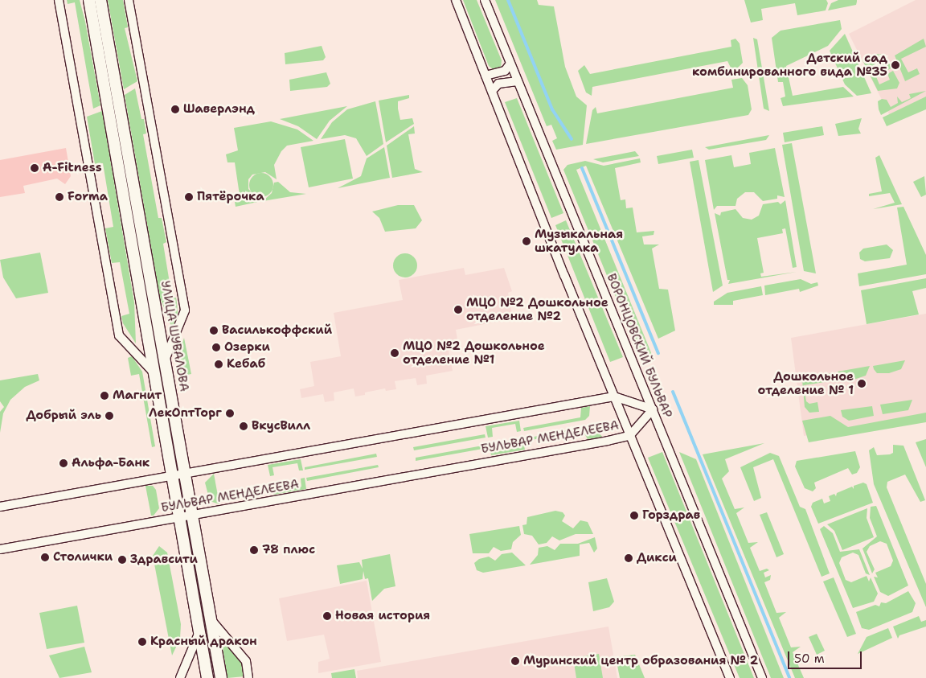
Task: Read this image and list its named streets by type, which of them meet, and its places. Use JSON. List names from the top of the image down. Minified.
{"streets":{"street":["УЛИЦА ШУВАЛОВА","ВОРОНЦОВСКИЙ БУЛЬВАР","БУЛЬВАР МЕНДЕЛЕЕВА"]},"crossings":[["УЛИЦА ШУВАЛОВА","БУЛЬВАР МЕНДЕЛЕЕВА"],["ВОРОНЦОВСКИЙ БУЛЬВАР","БУЛЬВАР МЕНДЕЛЕЕВА"]],"places":["Детский сад комбинированного вида №35","Шаверлэнд","A-Fitness","Forma","Пятёрочка","Музыкальная шкатулка","МЦО №2 Дошкольное отделение №2","Василькоффский","Озерки","МЦО №2 Дошкольное отделение №1","Кебаб","Дошкольное отделение № 1","Магнит","ЛекОптТорг","Добрый эль","ВкусВилл","Альфа-Банк","Горздрав","78 плюс","Столички","Дикси","Здравсити","Новая история","Красный дракон","Муринский центр образования № 2"],"scale_bar":"50 m"}
